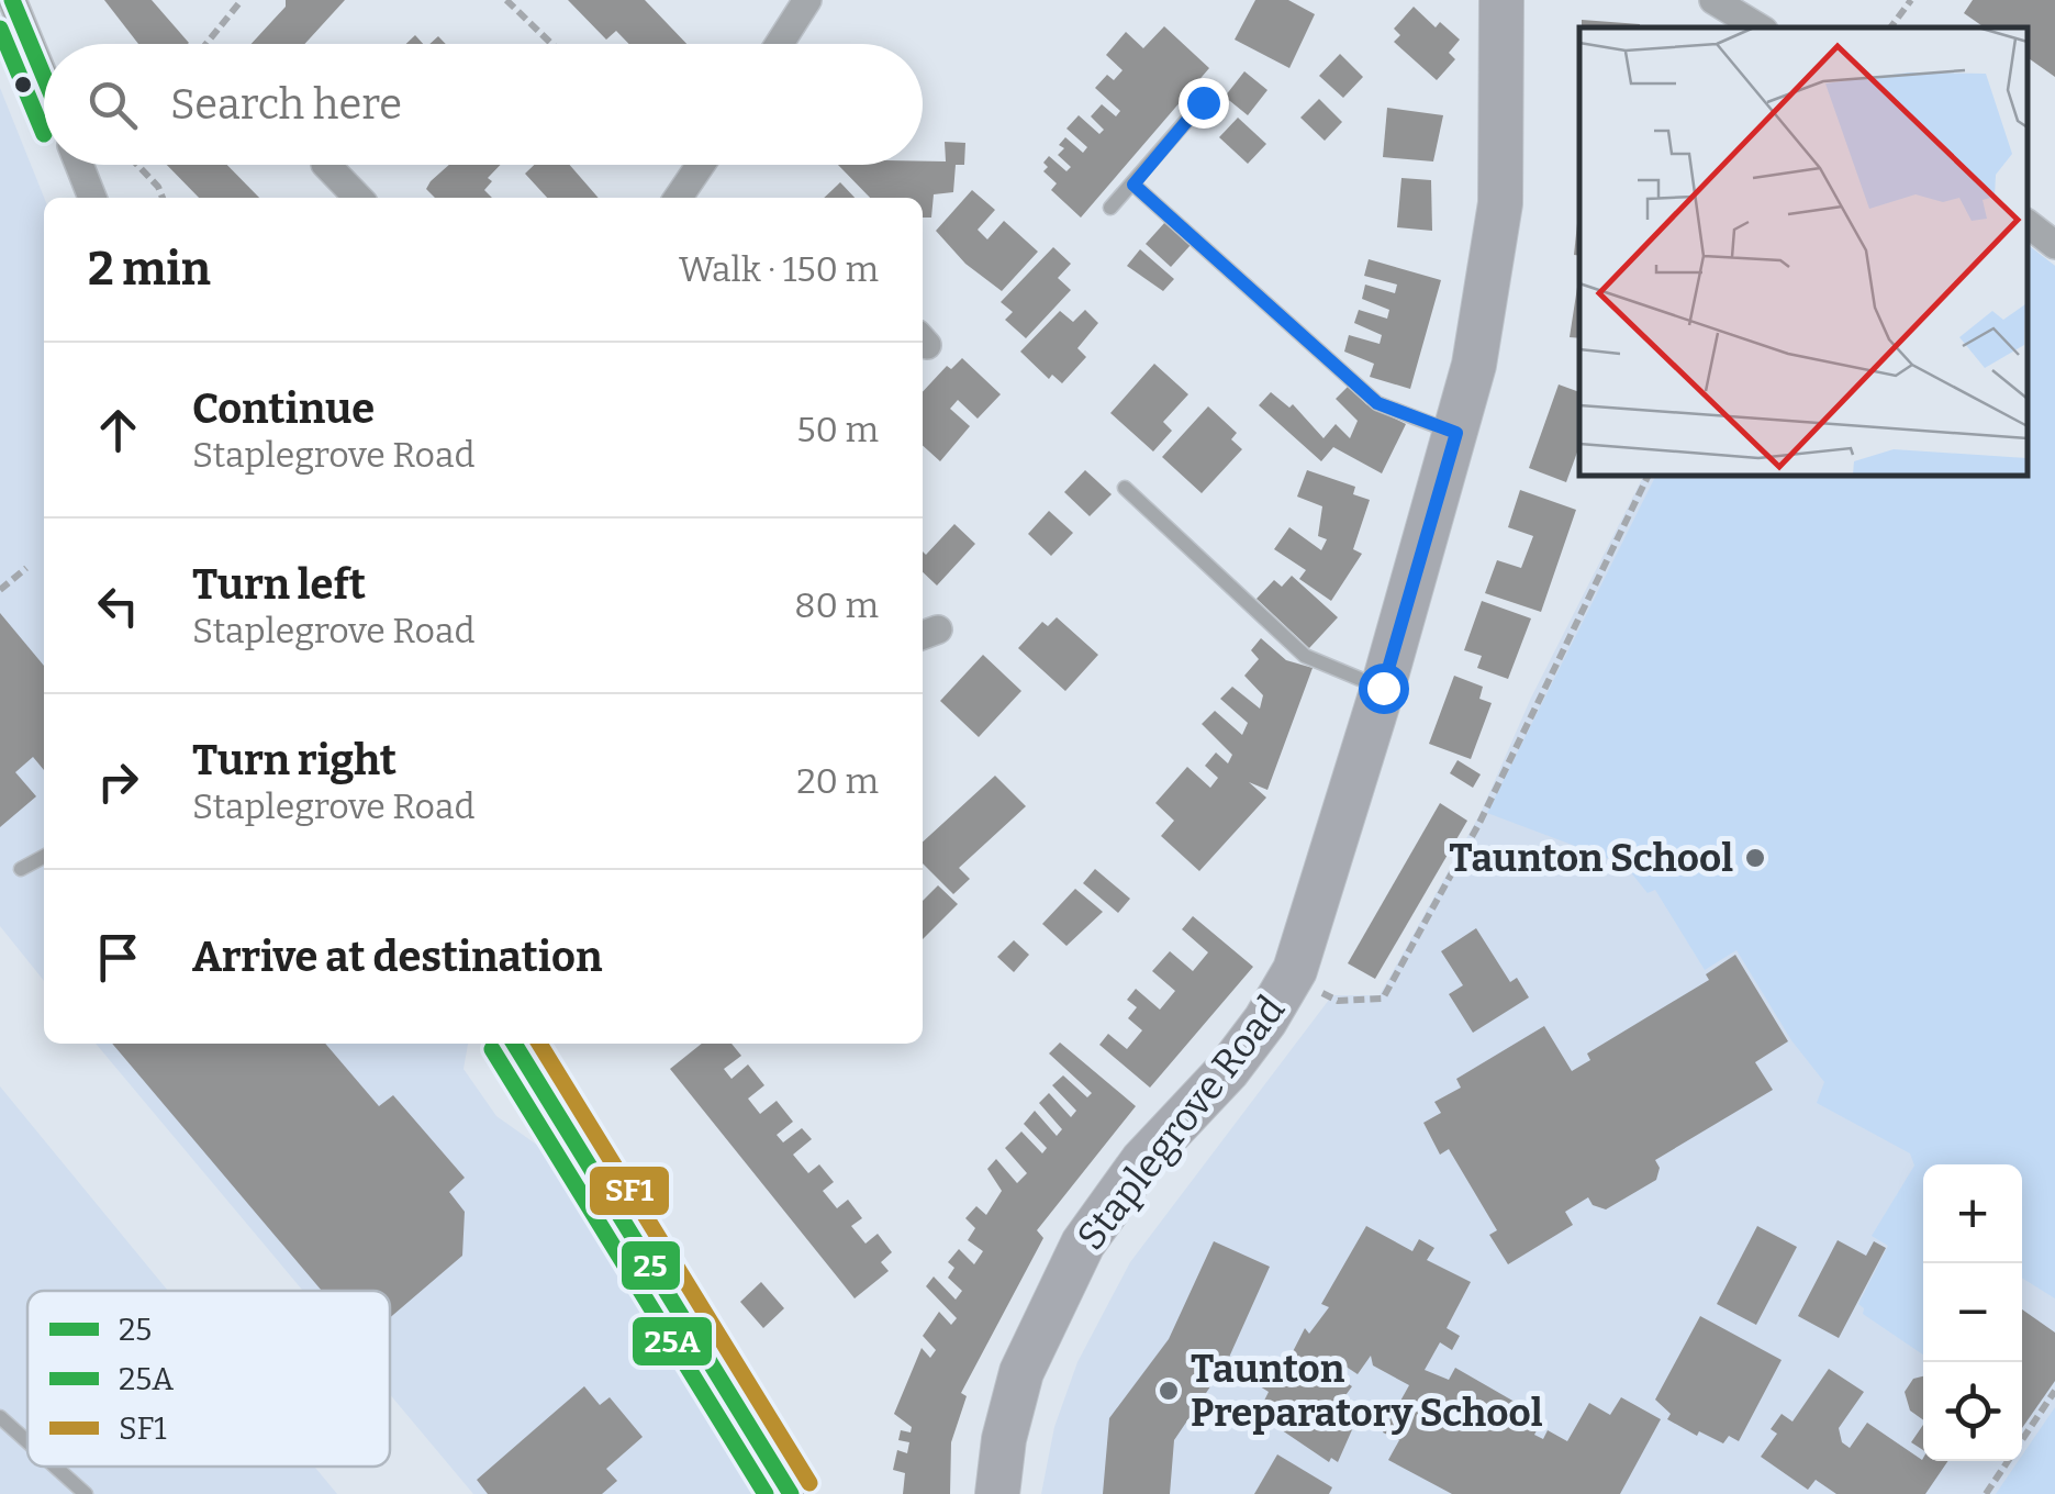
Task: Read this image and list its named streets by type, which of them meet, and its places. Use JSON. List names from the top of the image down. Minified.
{"streets":{"main road":["Staplegrove Road"]},"places":["Taunton School","Taunton Preparatory School"],"lines":["transit line 25","transit line 25A","transit line SF1"],"legend":["25","25A","SF1"],"page":{"search":"Search here","heading":["2 min","Walk · 150 m"],"list":[["Continue","Staplegrove Road","50 m"],["Turn left","Staplegrove Road","80 m"],["Turn right","Staplegrove Road","20 m"],"Arrive at destination"],"map_buttons":["+","−"]}}
